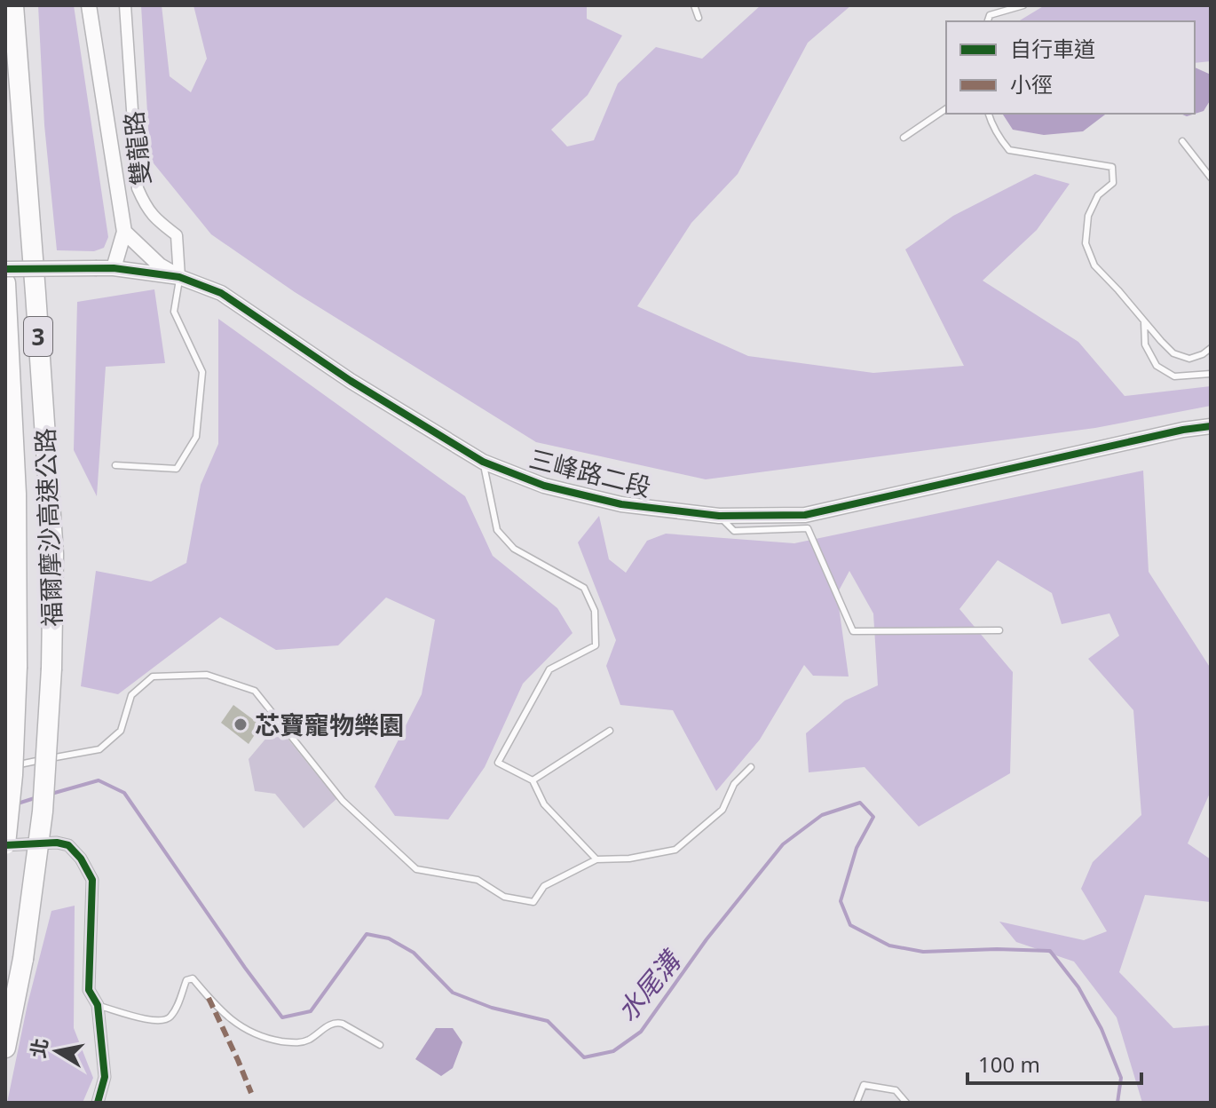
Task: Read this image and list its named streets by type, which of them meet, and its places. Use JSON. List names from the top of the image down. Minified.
{"streets":{"highway":["3","福爾摩沙高速公路"],"street":["雙龍路","三峰路二段"]},"crossings":[["雙龍路","三峰路二段"]],"water":["水尾溝"],"places":["芯寶寵物樂園"],"legend":["自行車道","小徑"],"scale_bar":"100 m","north":"left"}
